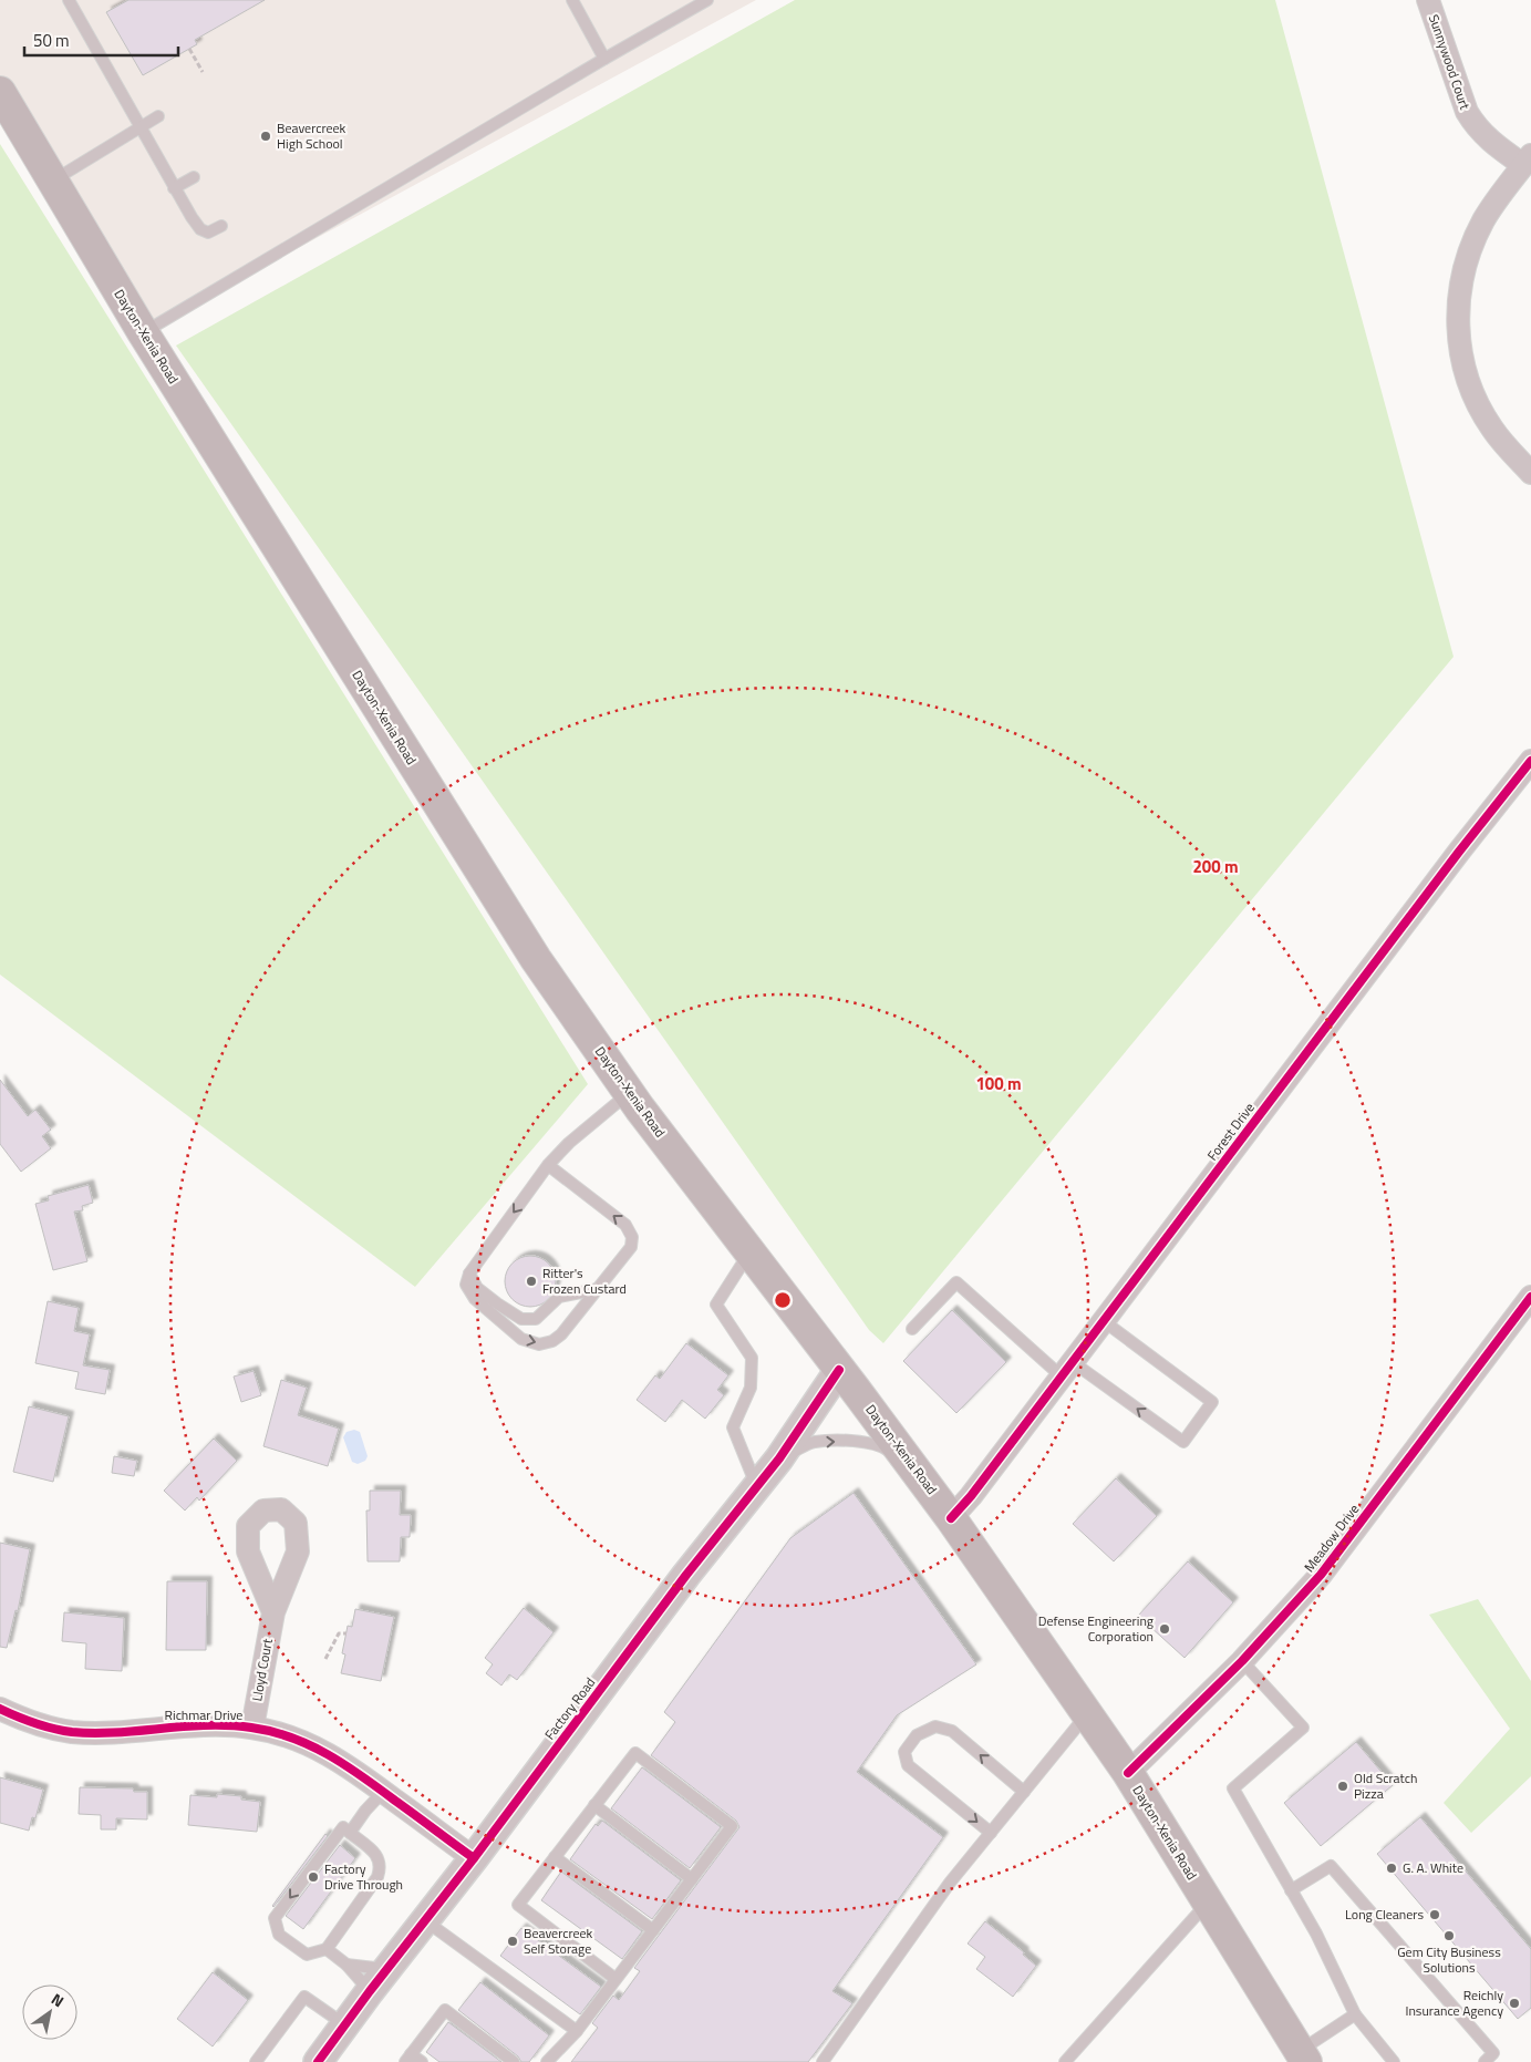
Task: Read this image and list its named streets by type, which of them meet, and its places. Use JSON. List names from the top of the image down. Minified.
{"streets":{"main road":["Dayton-Xenia Road"],"street":["Sunnywood Court","Forest Drive","Meadow Drive","Lloyd Court","Factory Road","Richmar Drive"]},"crossings":[["Dayton-Xenia Road","Forest Drive"],["Dayton-Xenia Road","Meadow Drive"],["Dayton-Xenia Road","Factory Road"],["Lloyd Court","Richmar Drive"],["Factory Road","Richmar Drive"]],"places":["Beavercreek High School","Ritter's Frozen Custard","Defense Engineering Corporation","Old Scratch Pizza","G. A. White","Factory Drive Through","Long Cleaners","Gem City Business Solutions","Beavercreek Self Storage","Reichly Insurance Agency"],"scale_bar":"50 m","north":"top right","rings":["200 m","100 m"]}
